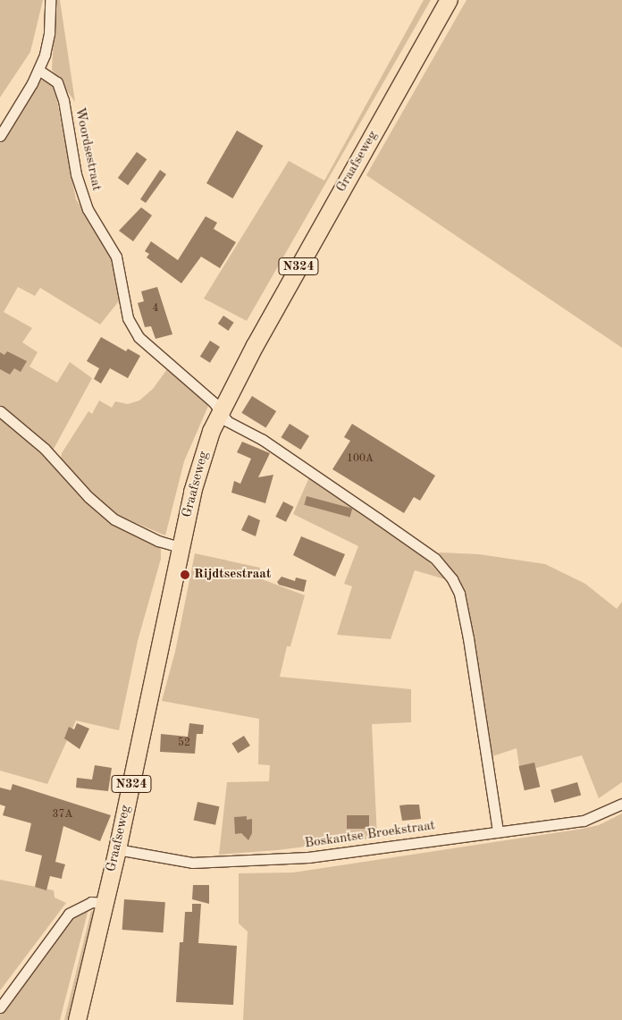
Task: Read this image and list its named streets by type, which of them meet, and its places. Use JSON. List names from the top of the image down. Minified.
{"streets":{"main road":["Graafseweg","N324"],"street":["Woordsestraat","Boskantse Broekstraat"]},"crossings":[["Woordsestraat","Graafseweg"],["Woordsestraat","Boskantse Broekstraat"],["Graafseweg","Boskantse Broekstraat"]],"places":["Rijdtsestraat"],"house_numbers":["4","100A","52","37A"]}
